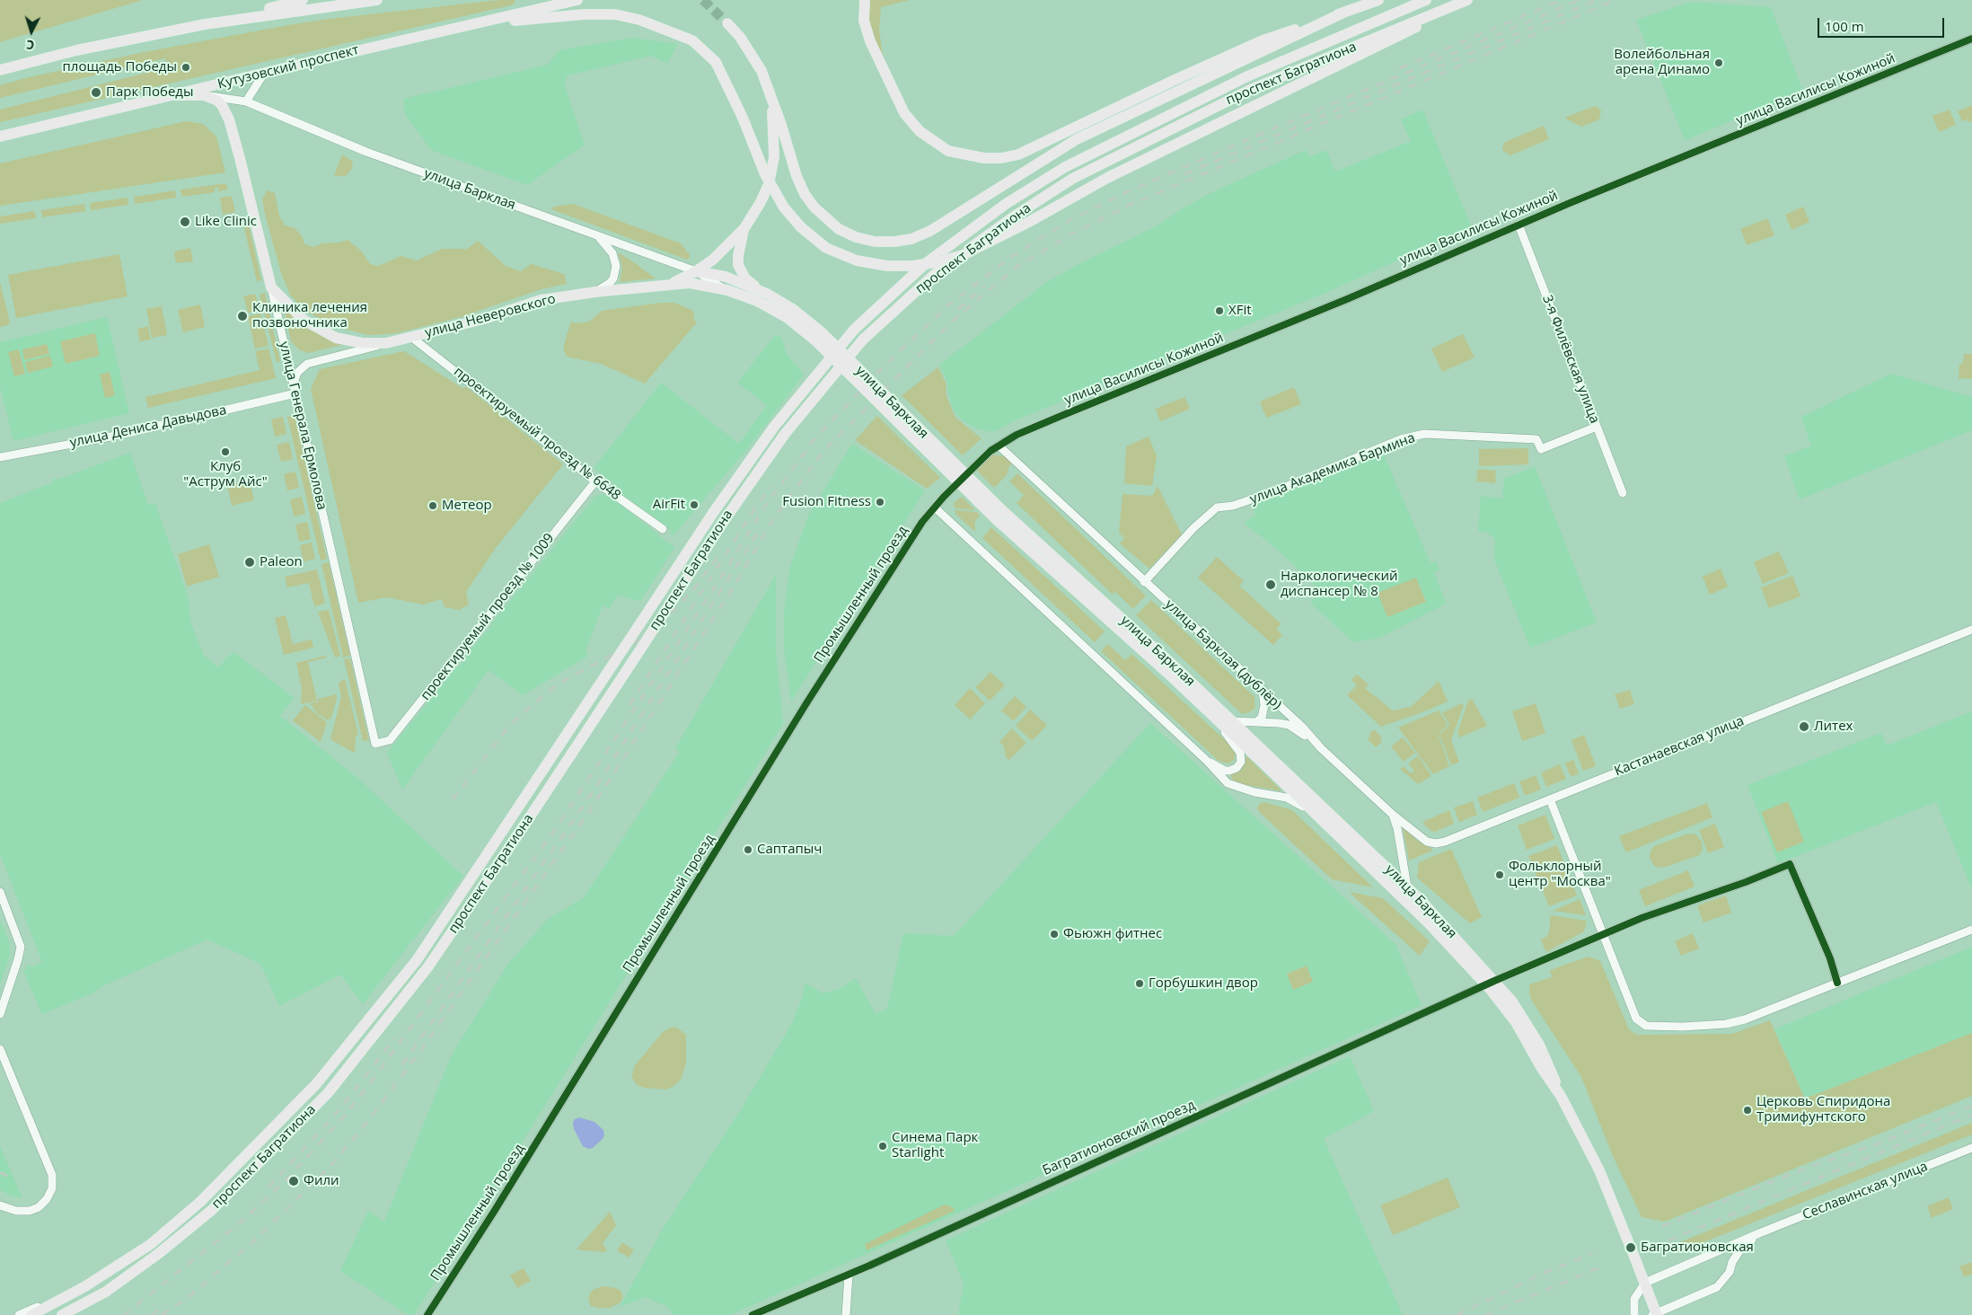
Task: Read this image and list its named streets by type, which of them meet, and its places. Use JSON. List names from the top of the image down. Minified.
{"streets":{"main road":["Кутузовский проспект","проспект Багратиона","улица Барклая","улица Неверовского","улица Генерала Ермолова"],"street":["улица Василисы Кожиной","3-я Филёвская улица","улица Дениса Давыдова","проектируемый проезд № 6648","улица Академика Бармина","Промышленный проезд","проектируемый проезд № 1009","улица Барклая (дублёр)","Кастанаевская улица","Багратионовский проезд","Сеславинская улица"]},"crossings":[["улица Василисы Кожиной","3-я Филёвская улица"],["улица Василисы Кожиной","Промышленный проезд"],["улица Василисы Кожиной","улица Барклая (дублёр)"],["улица Барклая","улица Неверовского"],["улица Барклая","улица Генерала Ермолова"],["улица Барклая","улица Барклая (дублёр)"],["улица Барклая","Багратионовский проезд"],["улица Барклая","Сеславинская улица"],["улица Неверовского","улица Генерала Ермолова"],["улица Неверовского","проектируемый проезд № 6648"],["3-я Филёвская улица","улица Академика Бармина"],["улица Генерала Ермолова","улица Дениса Давыдова"],["улица Генерала Ермолова","проектируемый проезд № 1009"],["проектируемый проезд № 6648","проектируемый проезд № 1009"],["улица Академика Бармина","улица Барклая (дублёр)"],["улица Барклая (дублёр)","Кастанаевская улица"]],"places":["Волейбольная арена Динамо","площадь Победы","Парк Победы","Like Clinic","XFit","Клиника лечения позвоночника","Клуб \"Аструм Айс\"","Fusion Fitness","AirFit","Метеор","Paleon","Наркологический диспансер № 8","Литех","Саптапыч","Фольклорный центр \"Москва\"","Фьюжн фитнес","Горбушкин двор","Церковь Спиридона Тримифунтского","Синема Парк Starlight","Фили","Багратионовская"],"scale_bar":"100 m","north":"bottom"}
